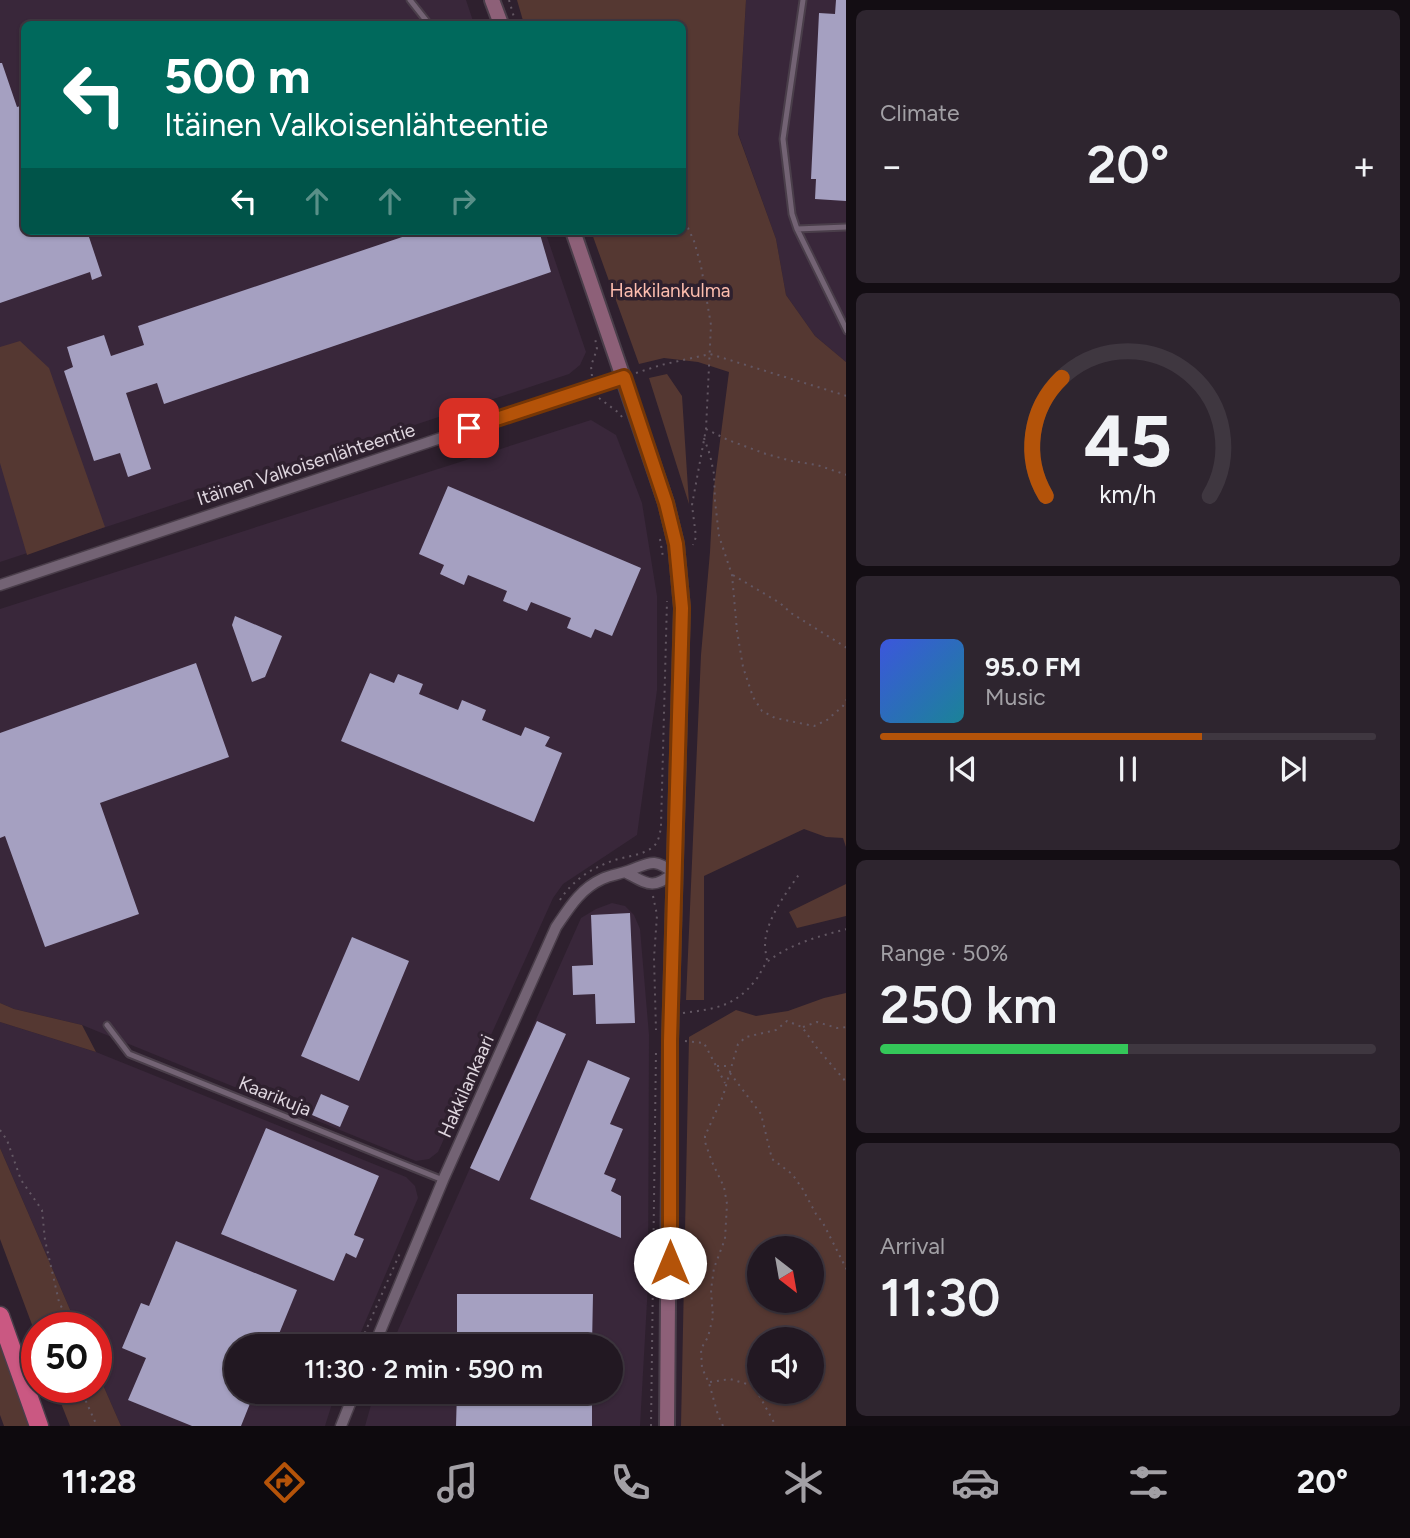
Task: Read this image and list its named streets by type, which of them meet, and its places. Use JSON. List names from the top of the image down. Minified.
{"streets":{"street":["Itäinen Valkoisenlähteentie","Hakkilankaari"],"lane":["Kaarikuja"]},"crossings":[["Hakkilankaari","Kaarikuja"]],"parks":["Hakkilankulma"],"north":"bottom right","page":{"tile":["Climate",["Range · 50%","250 km"],["Arrival","11:30"]],"turn":["500 m","Itäinen Valkoisenlähteentie"],"heat":["−","20°","+"],"song":["95.0 FM","Music"],"limit":"50","trip":"11:30 · 2 min · 590 m","tabs":["11:28","20°"],"gauge":["45","km/h"]}}
